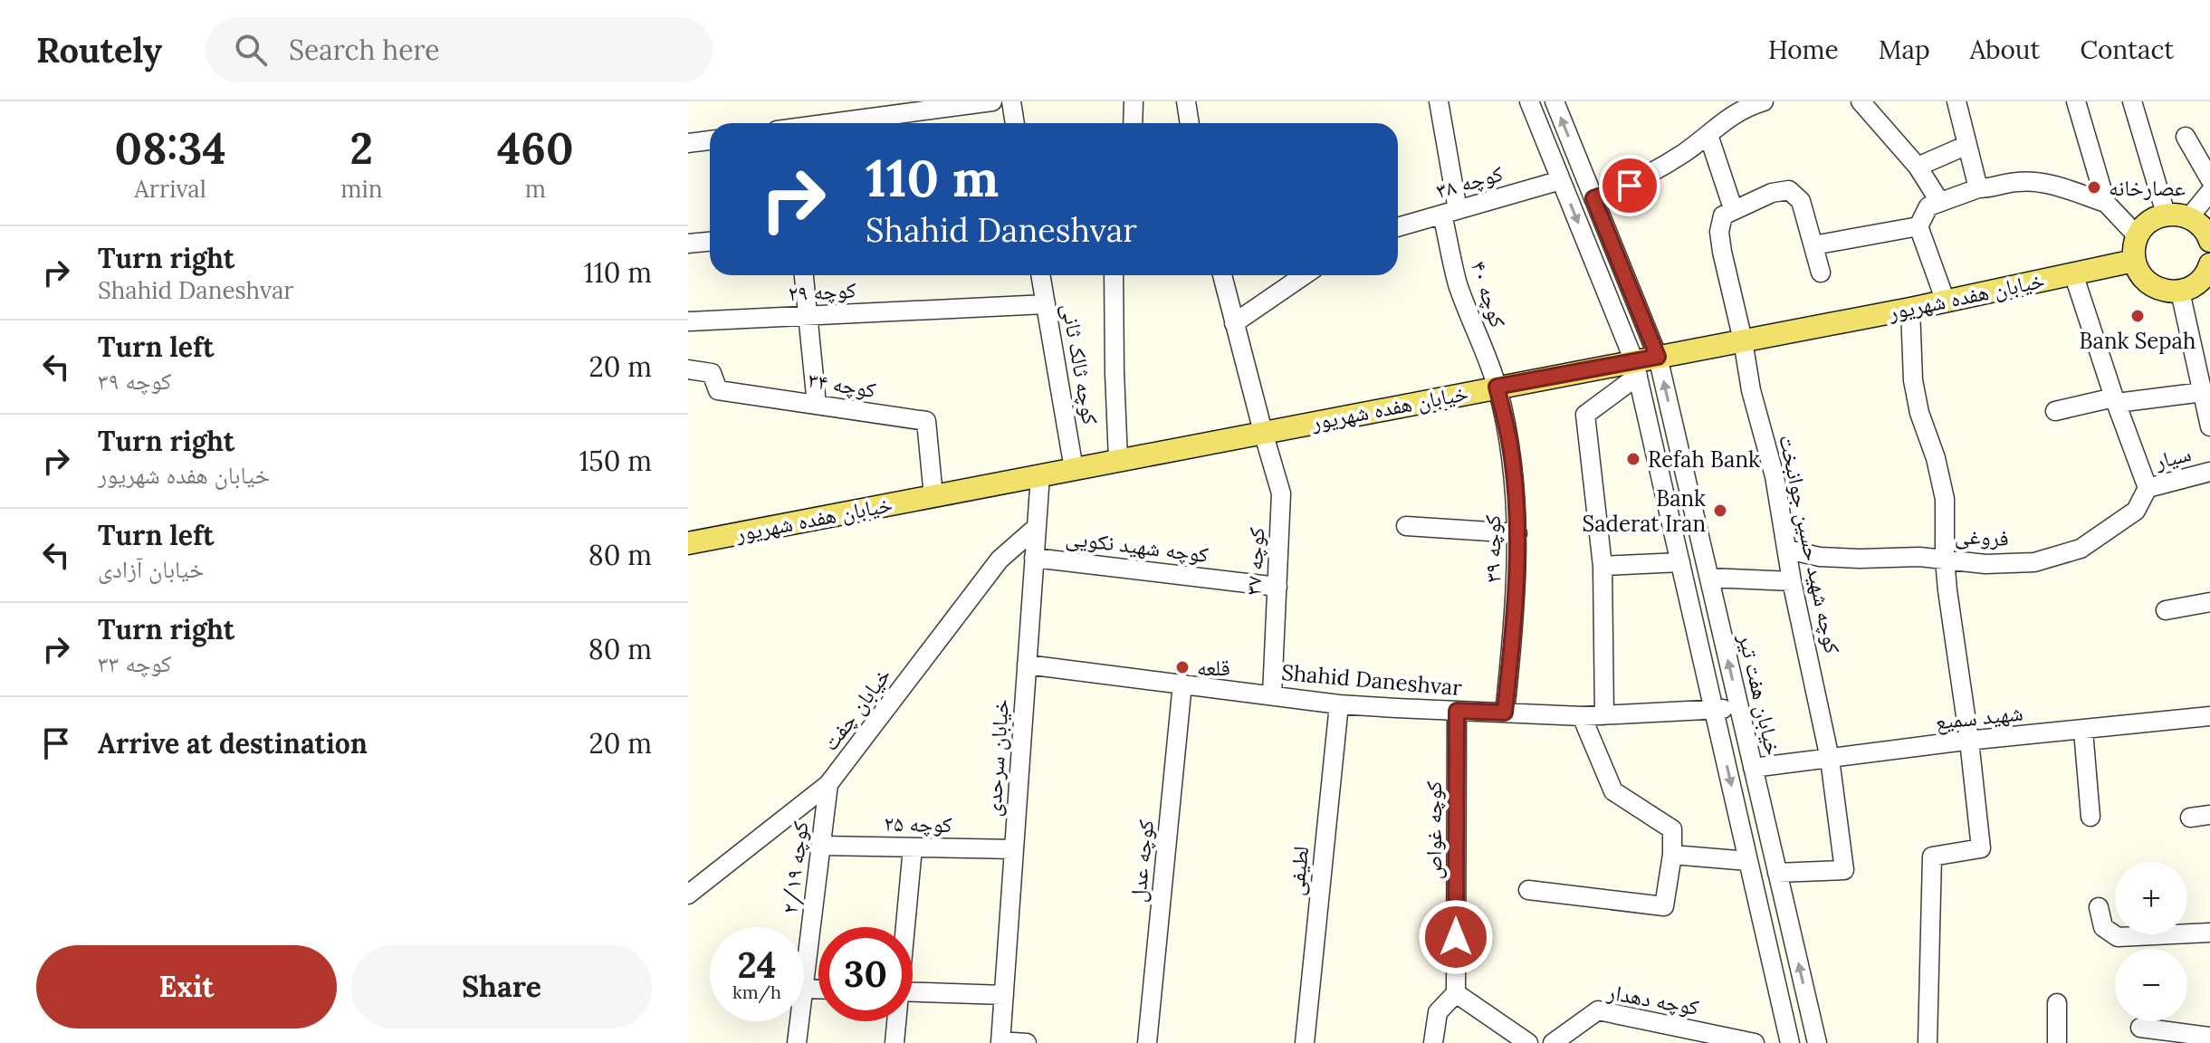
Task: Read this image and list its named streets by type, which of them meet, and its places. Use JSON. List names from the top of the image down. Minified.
{"streets":{"main road":["خیابان هفده شهریور"],"street":["کوچه ۳۸","کوچه ۲۹","کوچه ۴۰","کوچه ثالک ثانی","کوچه ۳۴","سیار","فروغی","کوچه شهید حسین جوانبخت","کوچه شهید نکویی","کوچه ۳۹","کوچه ۳۷","Shahid Daneshvar","خیابان هفت تیر","خیابان چفت","شهید سمیع","خیابان سرحدی","کوچه ۲۵","کوچه غواص","کوچه عدل","کوچه ۲/۱۹","لطیفی","کوچه دهدار"]},"crossings":[["کوچه ۳۸","کوچه ۴۰"],["کوچه ۲۹","کوچه ثالک ثانی"],["کوچه ۴۰","خیابان هفده شهریور"],["کوچه ۴۰","کوچه ۳۹"],["خیابان هفده شهریور","کوچه ثالک ثانی"],["خیابان هفده شهریور","کوچه ۳۴"],["خیابان هفده شهریور","کوچه شهید حسین جوانبخت"],["خیابان هفده شهریور","کوچه ۳۹"],["خیابان هفده شهریور","کوچه ۳۷"],["خیابان هفده شهریور","خیابان هفت تیر"],["خیابان هفده شهریور","خیابان سرحدی"],["سیار","فروغی"],["فروغی","کوچه شهید حسین جوانبخت"],["کوچه شهید حسین جوانبخت","خیابان هفت تیر"],["کوچه شهید حسین جوانبخت","شهید سمیع"],["کوچه شهید نکویی","کوچه ۳۷"],["کوچه شهید نکویی","خیابان سرحدی"],["کوچه ۳۹","Shahid Daneshvar"],["کوچه ۳۷","Shahid Daneshvar"],["Shahid Daneshvar","خیابان هفت تیر"],["Shahid Daneshvar","خیابان سرحدی"],["Shahid Daneshvar","کوچه غواص"],["Shahid Daneshvar","کوچه عدل"],["Shahid Daneshvar","لطیفی"],["خیابان هفت تیر","شهید سمیع"],["خیابان چفت","خیابان سرحدی"],["خیابان چفت","کوچه ۲/۱۹"],["خیابان سرحدی","کوچه ۲۵"],["کوچه ۲۵","کوچه ۲/۱۹"]],"places":["عصارخانه","Bank Sepah","Refah Bank","Bank Saderat Iran","قلعه"],"page":{"header":"Routely","search":"Search here","nav":["Home","Map","About","Contact"],"eta":["08:34","Arrival","2","min","460","m"],"turn":["110 m","Shahid Daneshvar"],"list":[{"name":"Turn right","note":"Shahid Daneshvar","value":"110 m"},{"name":"Turn left","note":"کوچه ۳۹","value":"20 m"},{"name":"Turn right","note":"خیابان هفده شهریور","value":"150 m"},{"name":"Turn left","note":"خیابان آزادی","value":"80 m"},{"name":"Turn right","note":"کوچه ۳۳","value":"80 m"},{"name":"Arrive at destination","value":"20 m"}],"map_buttons":["+","−"],"speed":"24 km/h","limit":"30","buttons":["Exit","Share"]}}
